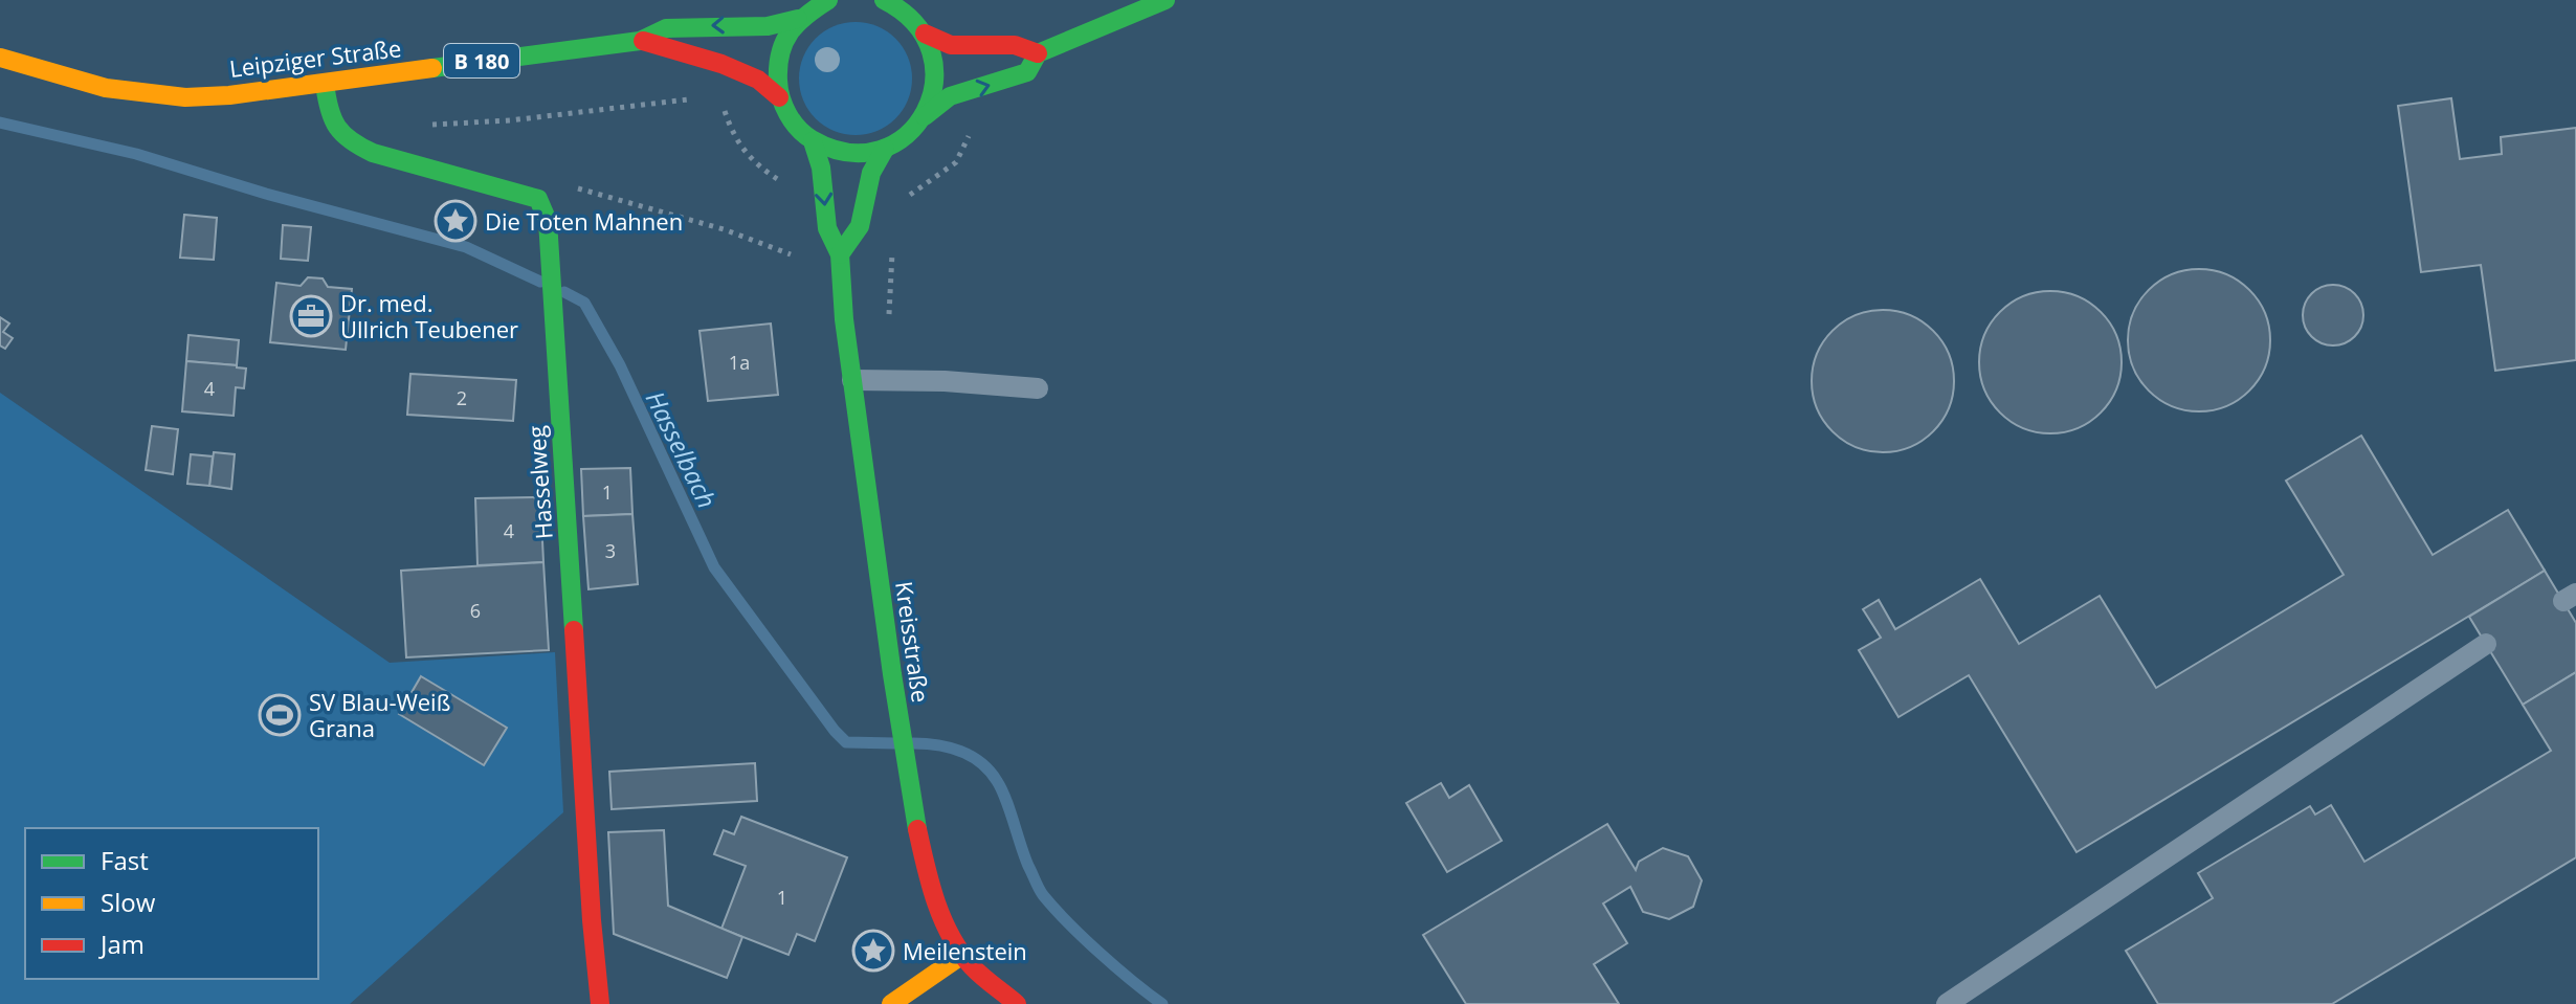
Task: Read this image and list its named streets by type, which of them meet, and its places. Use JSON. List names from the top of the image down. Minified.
{"streets":{"main road":["Leipziger Straße","B 180","Hasselweg","Kreisstraße"]},"water":["Hasselbach"],"places":{"place":["Die Toten Mahnen","Meilenstein"],"office":["Dr. med. Ullrich Teubener"],"sports":["SV Blau-Weiß Grana"]},"house_numbers":["1a","4","2","1","4","3","6","1"],"legend":["Fast","Slow","Jam"]}
